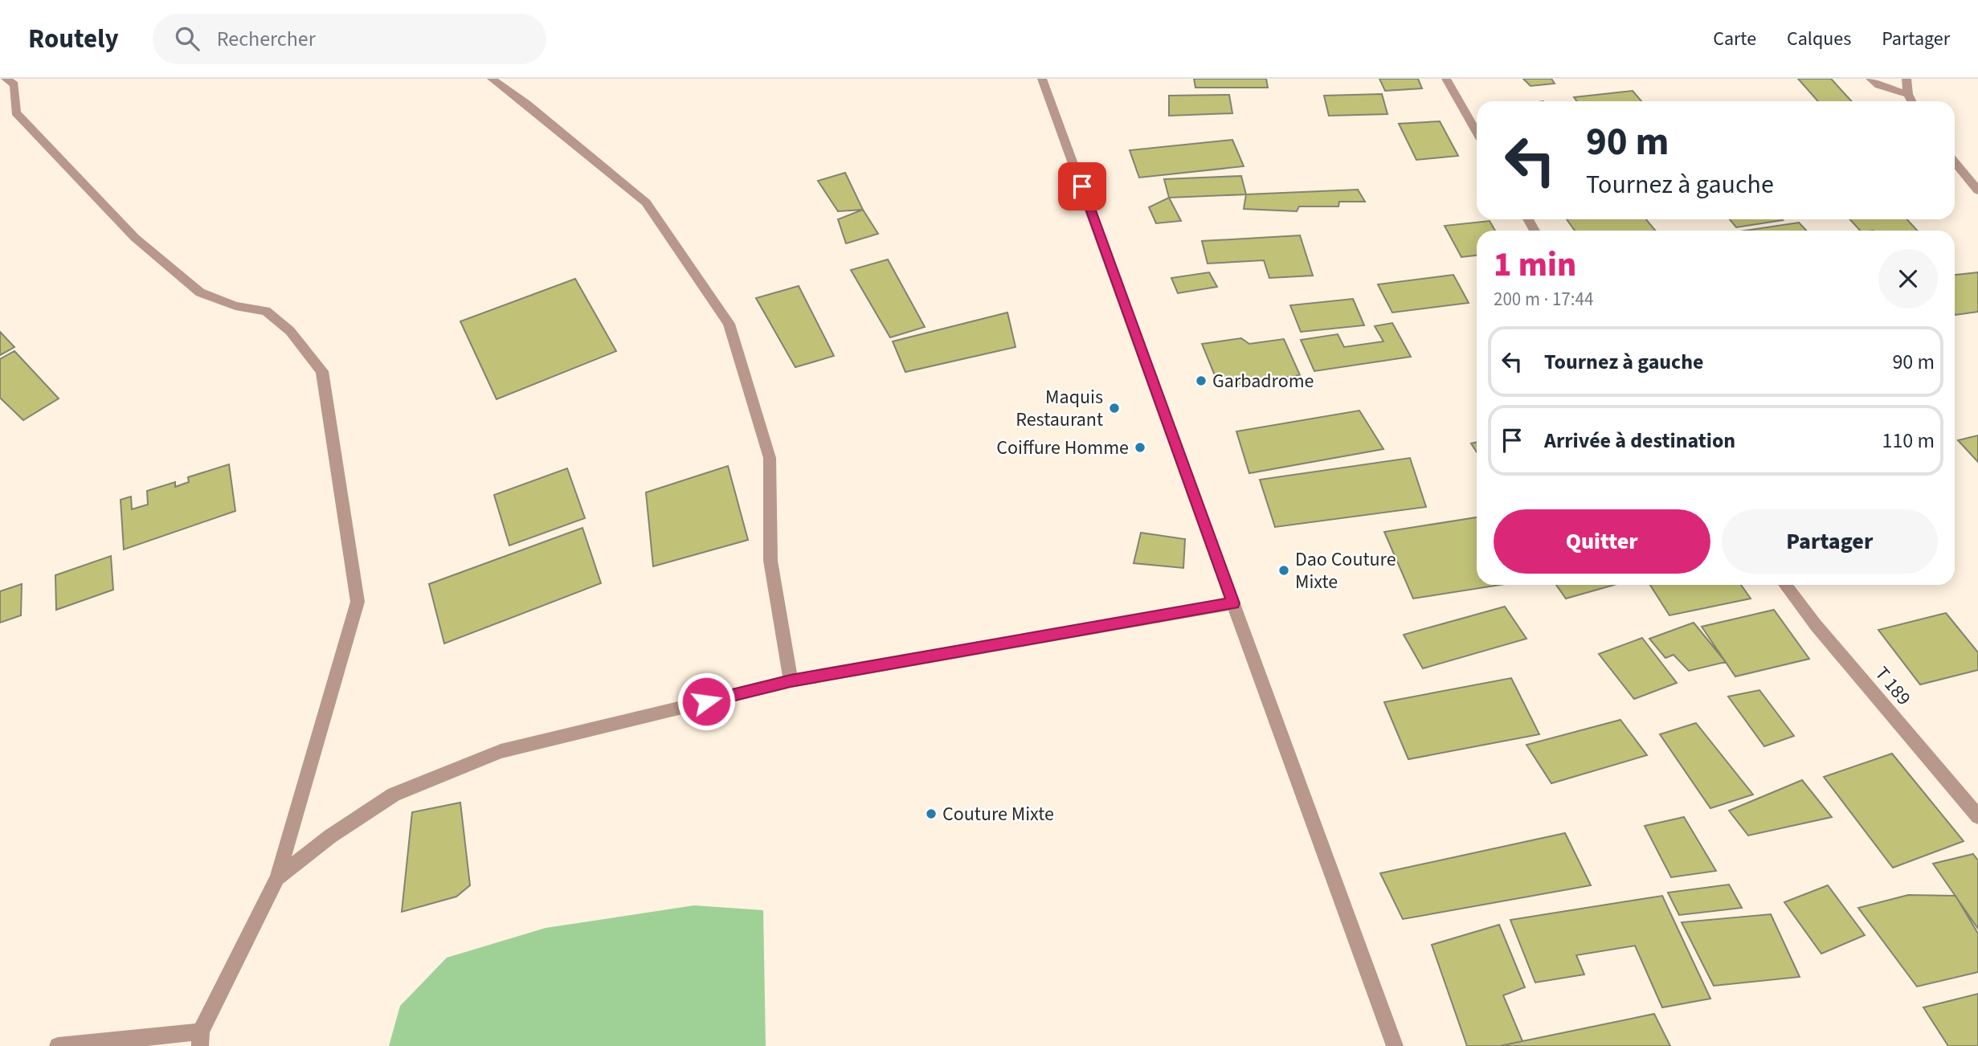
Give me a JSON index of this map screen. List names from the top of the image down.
{
  "streets": {
    "street": ["T 189"]
  },
  "places": [
    "Garbadrome",
    "Maquis Restaurant",
    "Coiffure Homme",
    "Dao Couture Mixte",
    "Couture Mixte"
  ],
  "page": {
    "header": "Routely",
    "search": "Rechercher",
    "nav": ["Carte", "Calques", "Partager"],
    "turn": ["90 m", "Tournez à gauche"],
    "heading": ["1 min", "200 m · 17:44"],
    "list": [
      {
        "name": "Tournez à gauche",
        "value": "90 m"
      },
      {
        "name": "Arrivée à destination",
        "value": "110 m"
      }
    ],
    "buttons": ["Quitter", "Partager"]
  }
}
